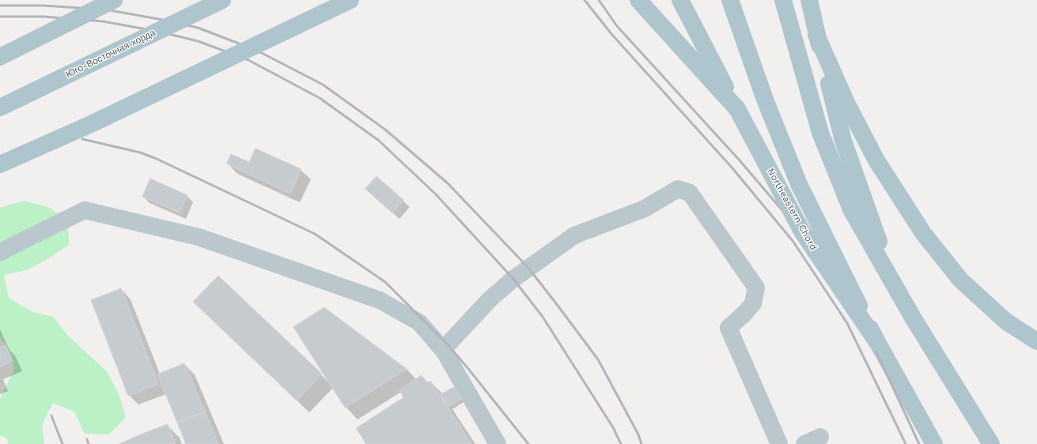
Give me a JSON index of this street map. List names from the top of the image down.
{
  "streets": {
    "main road": ["Юго-Восточная хорда", "Northeastern Chord"]
  }
}
